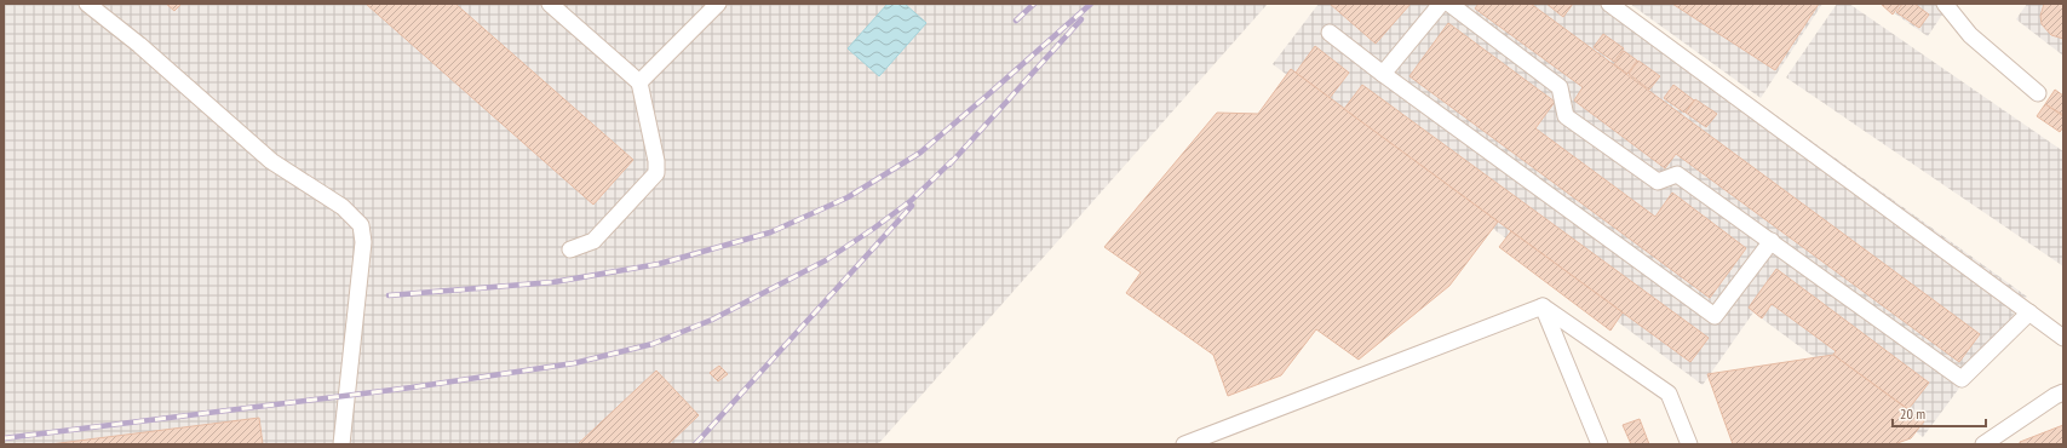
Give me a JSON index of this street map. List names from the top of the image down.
{
  "scale_bar": "20 m"
}
